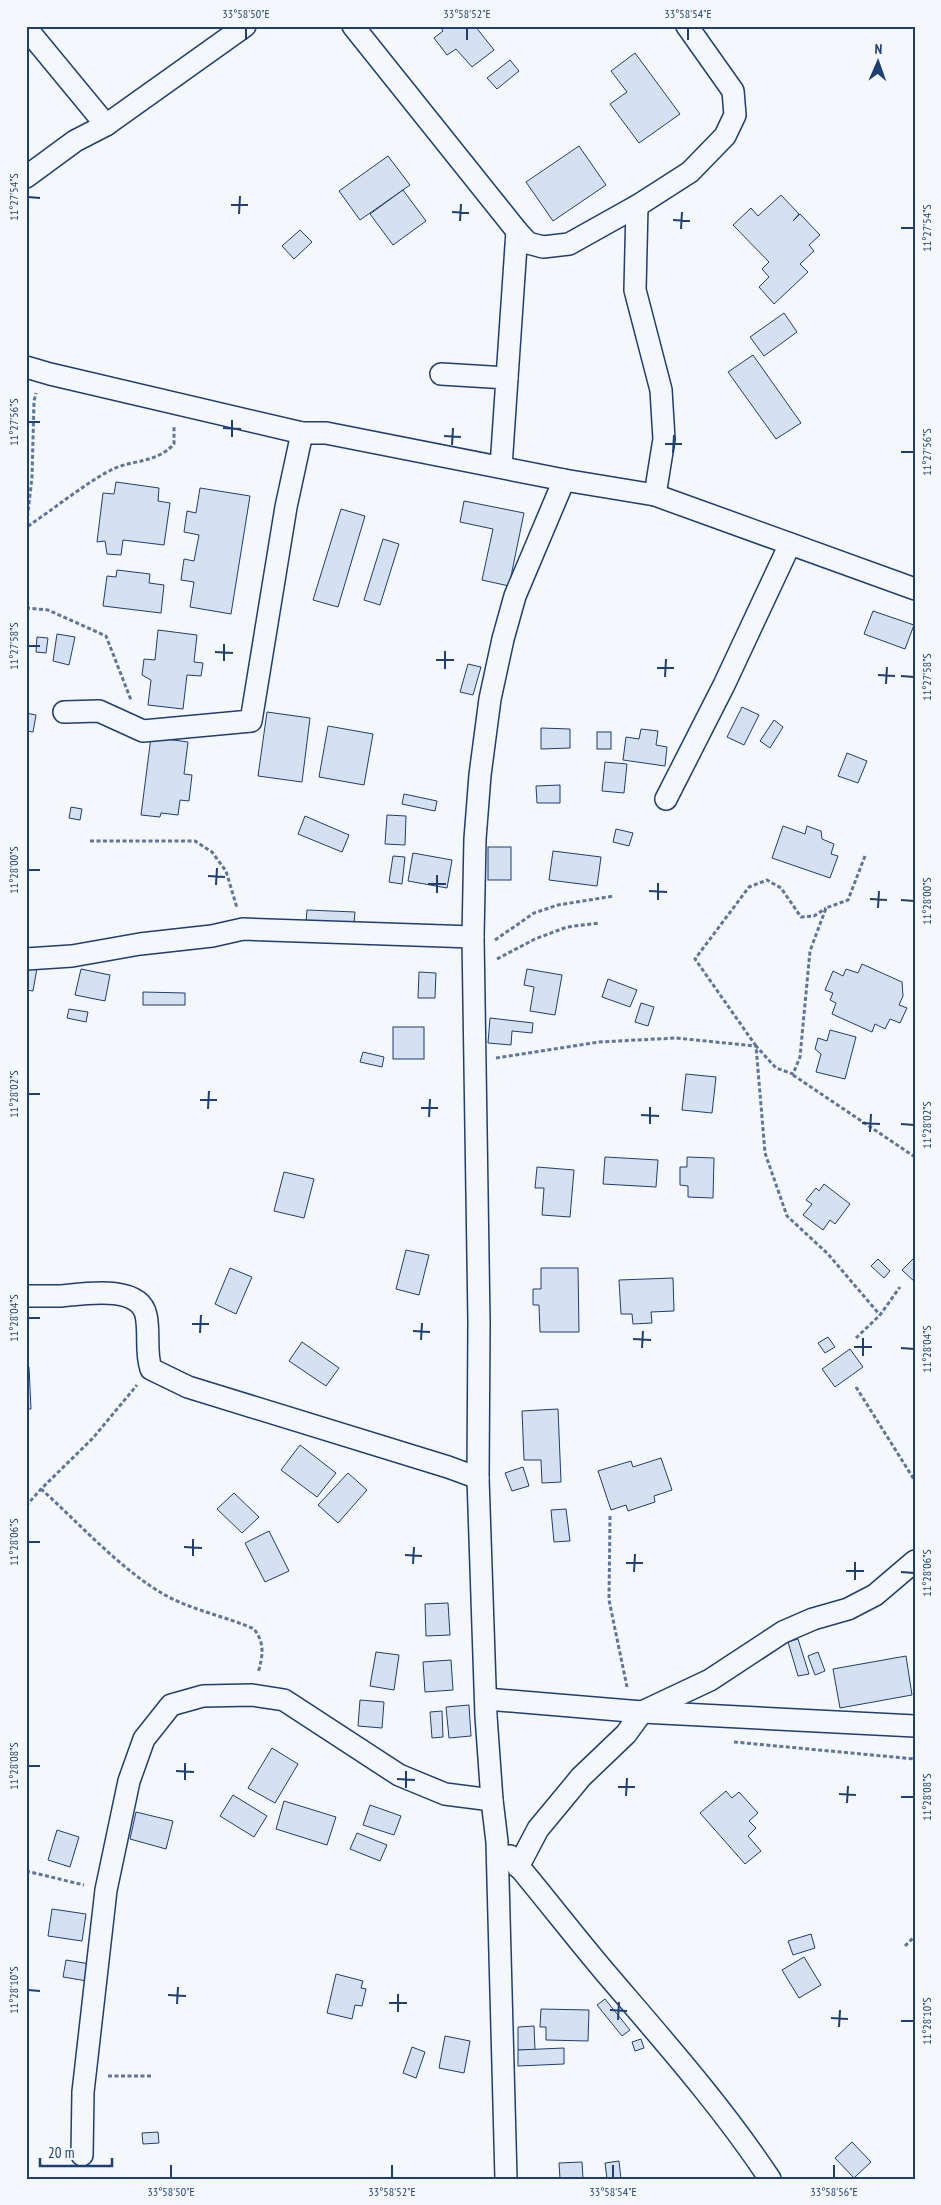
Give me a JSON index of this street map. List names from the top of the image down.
{
  "scale_bar": "20 m",
  "north": "top",
  "coordinates": [
    "33°58'50\"E",
    "33°58'52\"E",
    "33°58'54\"E",
    "11°27'54\"S",
    "11°27'56\"S",
    "11°27'58\"S",
    "11°28'00\"S",
    "11°28'02\"S",
    "11°28'04\"S",
    "11°28'06\"S",
    "11°28'08\"S",
    "11°28'10\"S",
    "33°58'56\"E"
  ]
}
